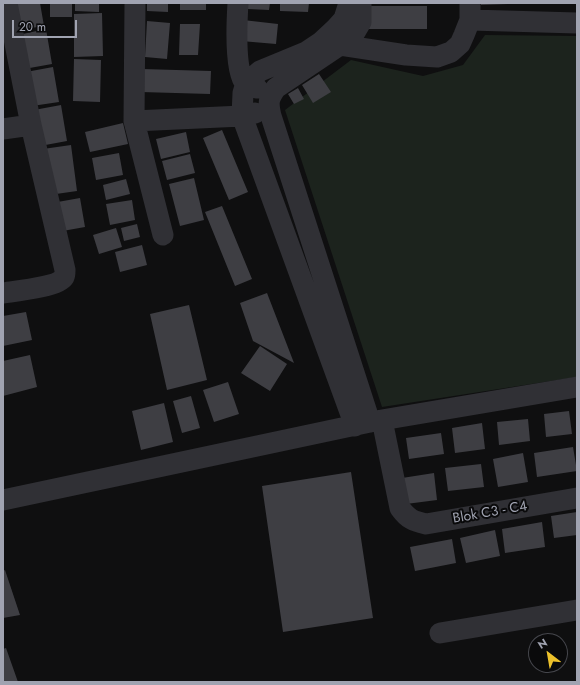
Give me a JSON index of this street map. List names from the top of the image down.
{
  "streets": {
    "street": ["Blok C3 - C4"]
  },
  "scale_bar": "20 m",
  "north": "top left"
}
